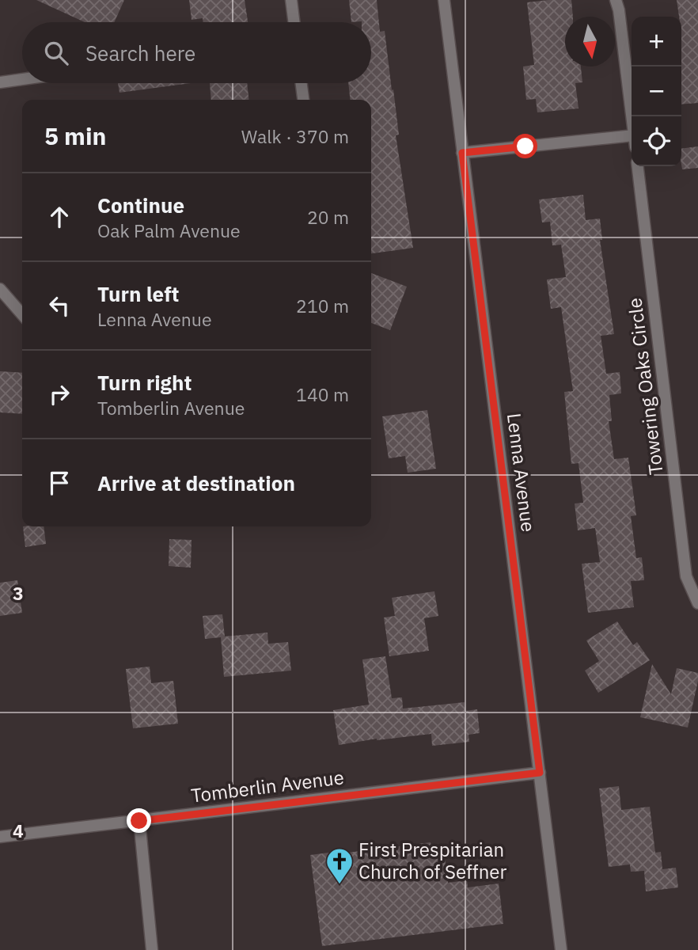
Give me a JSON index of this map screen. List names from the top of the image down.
{
  "streets": {
    "street": ["Towering Oaks Circle", "Lenna Avenue", "Tomberlin Avenue"]
  },
  "crossings": [
    ["Lenna Avenue", "Tomberlin Avenue"]
  ],
  "places": {
    "church": ["First Prespitarian Church of Seffner"]
  },
  "north": "bottom",
  "page": {
    "map_buttons": ["+", "−"],
    "search": "Search here",
    "heading": ["5 min", "Walk · 370 m"],
    "list": [
      ["Continue", "Oak Palm Avenue", "20 m"],
      ["Turn left", "Lenna Avenue", "210 m"],
      ["Turn right", "Tomberlin Avenue", "140 m"],
      "Arrive at destination"
    ]
  },
  "grid": {
    "rows": ["3", "4"]
  }
}
